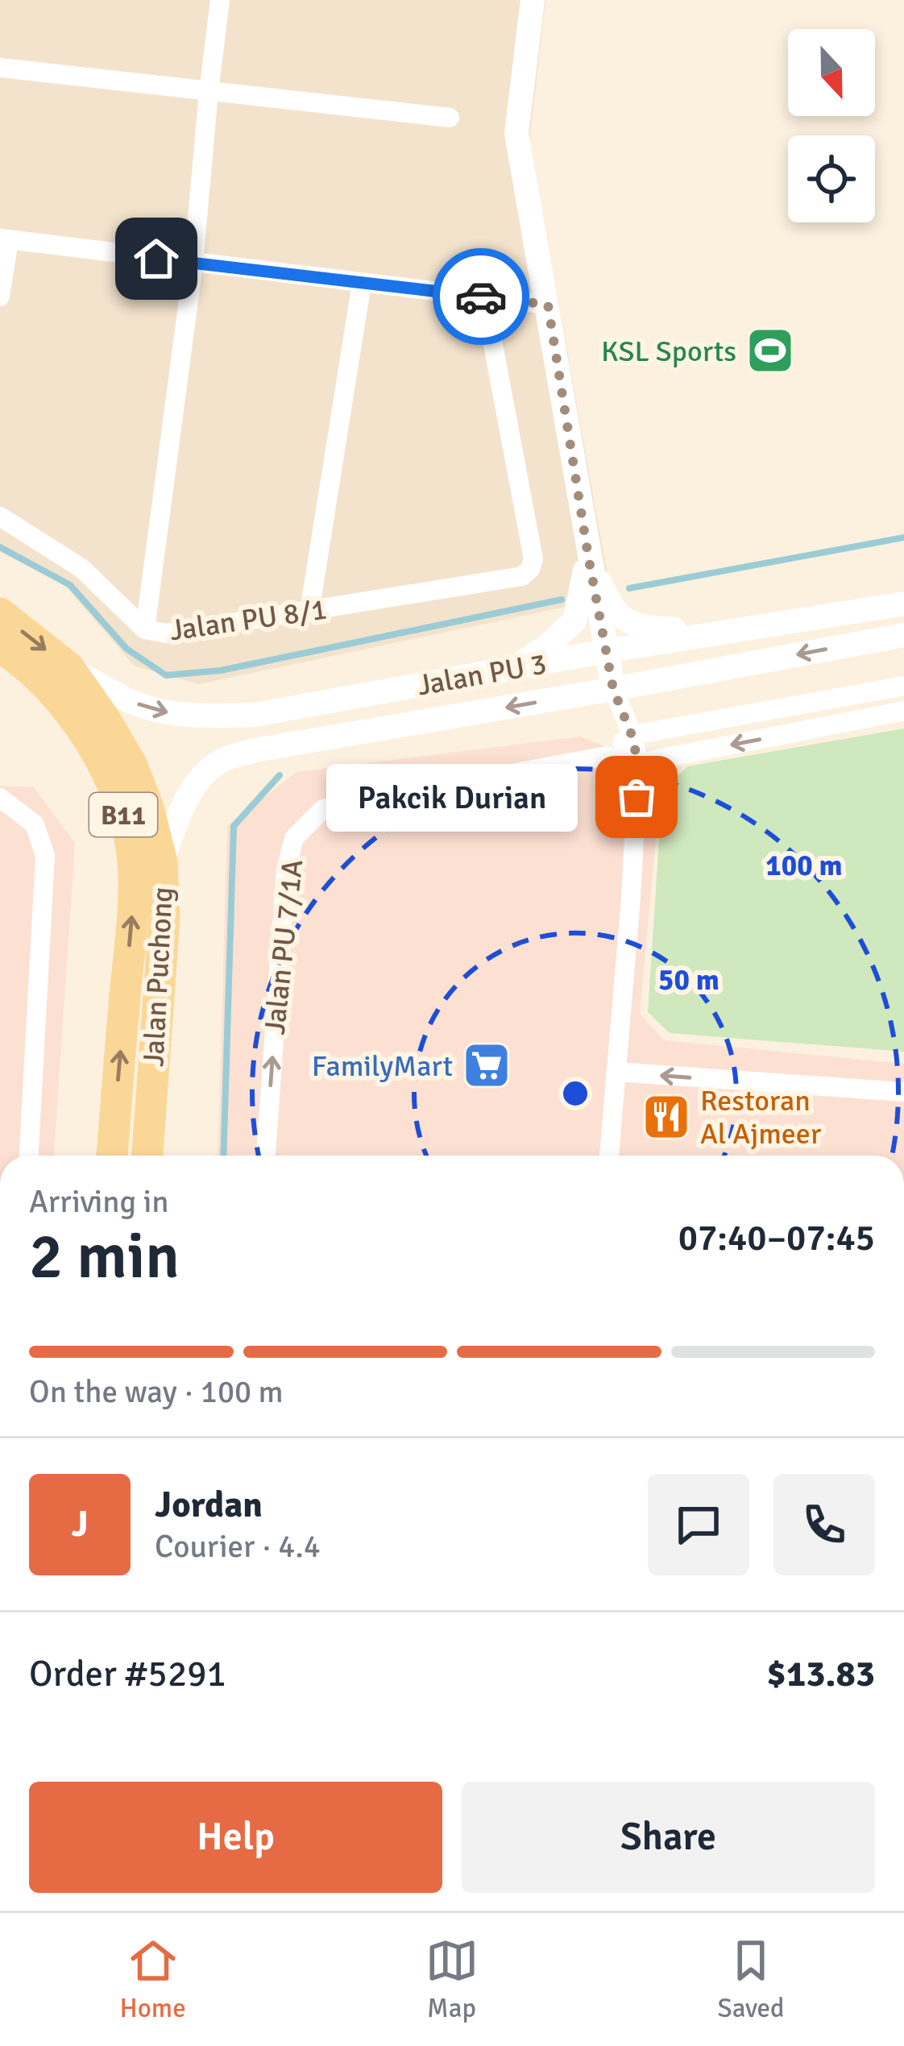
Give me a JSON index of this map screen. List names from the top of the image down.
{
  "streets": {
    "main road": ["B11", "Jalan Puchong"],
    "street": ["Jalan PU 8/1", "Jalan PU 3", "Jalan PU 7/1A"]
  },
  "crossings": [
    ["Jalan PU 3", "Jalan Puchong"]
  ],
  "places": {
    "sports": ["KSL Sports"],
    "other": ["Pakcik Durian"],
    "supermarket": ["FamilyMart"],
    "restaurant": ["Restoran Al Ajmeer"]
  },
  "north": "bottom",
  "page": {
    "bubble": "Pakcik Durian",
    "heading": ["2 min", "Arriving in", "07:40–07:45"],
    "panel": [
      "Jordan",
      "Courier · 4.4",
      "Order #5291",
      "$13.83"
    ],
    "bar": "On the way · 100 m",
    "round": "J",
    "buttons": ["Help", "Share"],
    "tabs": ["Home", "Map", "Saved"]
  },
  "rings": ["100 m", "50 m"]
}
